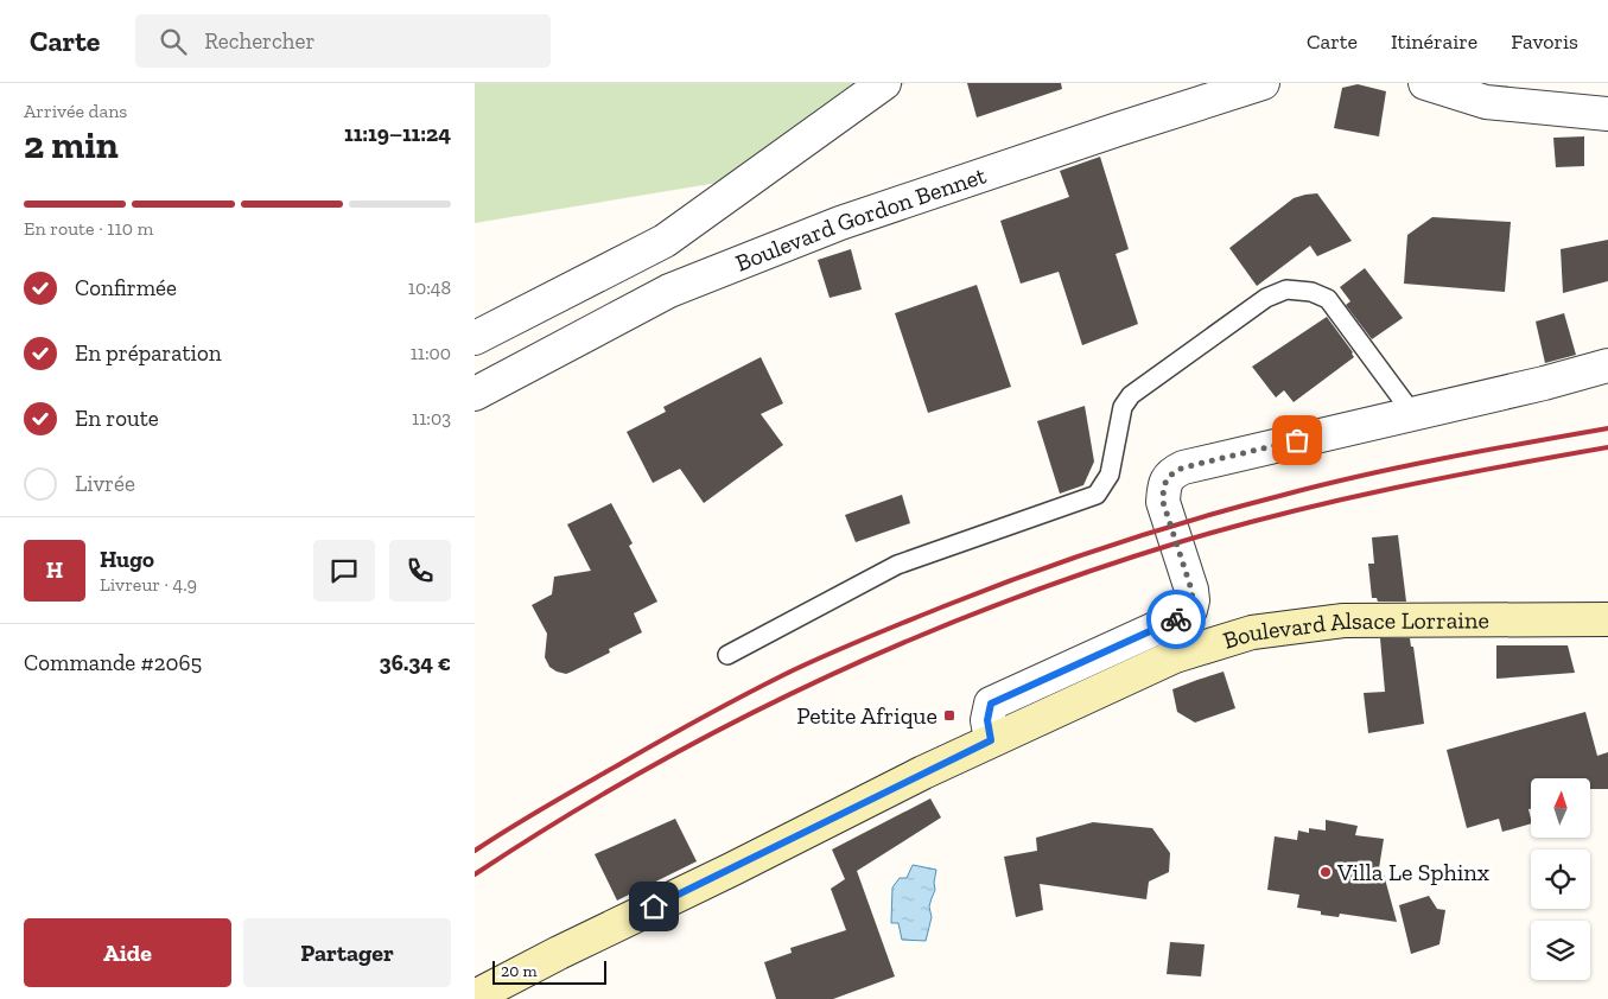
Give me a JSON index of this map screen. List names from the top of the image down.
{
  "streets": {
    "main road": ["Boulevard Alsace Lorraine"],
    "street": ["Boulevard Gordon Bennet"]
  },
  "places": {
    "transit": ["Petite Afrique"],
    "other": ["Villa Le Sphinx"]
  },
  "scale_bar": "20 m",
  "north": "top",
  "page": {
    "header": "Carte",
    "search": "Rechercher",
    "nav": ["Carte", "Itinéraire", "Favoris"],
    "heading": ["2 min", "Arrivée dans", "11:19–11:24"],
    "panel": [
      "Hugo",
      "Livreur · 4.9",
      "Commande #2065",
      "36.34 €"
    ],
    "bar": "En route · 110 m",
    "list": [
      ["Confirmée", "10:48"],
      ["En préparation", "11:00"],
      ["En route", "11:03"],
      "Livrée"
    ],
    "round": "H",
    "buttons": ["Aide", "Partager"],
    "scale": "20 m"
  }
}
